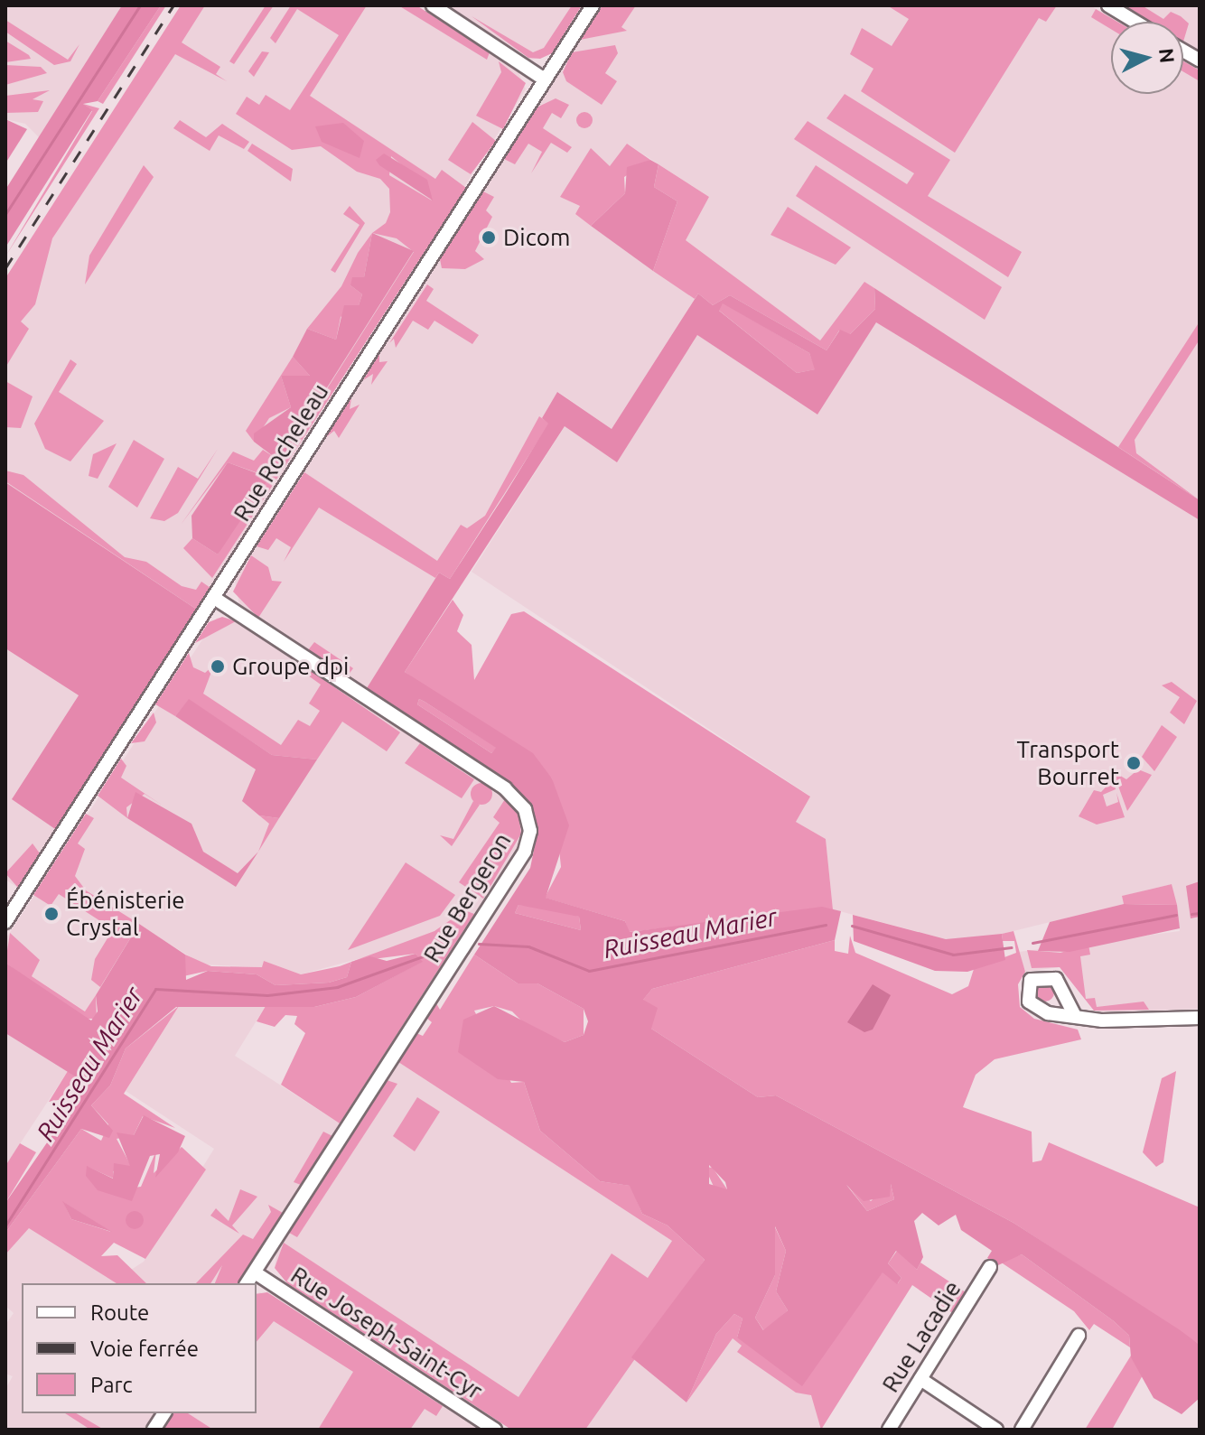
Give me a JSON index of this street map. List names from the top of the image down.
{
  "streets": {
    "street": [
      "Rue Rocheleau",
      "Rue Bergeron",
      "Rue Joseph-Saint-Cyr",
      "Rue Lacadie"
    ]
  },
  "crossings": [
    ["Rue Rocheleau", "Rue Bergeron"],
    ["Rue Bergeron", "Rue Joseph-Saint-Cyr"]
  ],
  "water": ["Ruisseau Marier"],
  "places": [
    "Dicom",
    "Groupe dpi",
    "Transport Bourret",
    "Ébénisterie Crystal"
  ],
  "legend": ["Route", "Voie ferrée", "Parc"],
  "north": "right"
}
